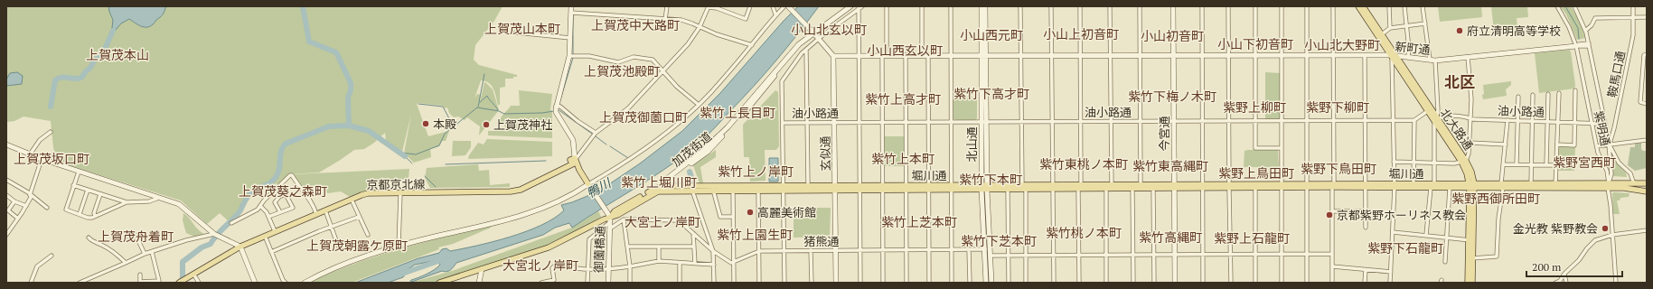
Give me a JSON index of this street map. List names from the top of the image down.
{
  "streets": {
    "main road": ["北大路通", "堀川通", "京都京北線"],
    "street": [
      "新町通",
      "鞍馬口通",
      "油小路通",
      "紫明通",
      "今宮通",
      "北山通",
      "加茂街道",
      "玄似通",
      "猪熊通",
      "御薗橋通"
    ]
  },
  "crossings": [
    ["新町通", "紫明通"],
    ["新町通", "北大路通"],
    ["新町通", "今宮通"],
    ["新町通", "北山通"],
    ["新町通", "玄似通"],
    ["鞍馬口通", "紫明通"],
    ["油小路通", "紫明通"],
    ["油小路通", "北大路通"],
    ["油小路通", "今宮通"],
    ["油小路通", "北山通"],
    ["油小路通", "玄似通"],
    ["紫明通", "堀川通"],
    ["北大路通", "堀川通"],
    ["今宮通", "堀川通"],
    ["北山通", "堀川通"],
    ["北山通", "猪熊通"],
    ["加茂街道", "堀川通"],
    ["玄似通", "堀川通"],
    ["玄似通", "猪熊通"]
  ],
  "districts": [
    "上賀茂中大路町",
    "上賀茂山本町",
    "小山北玄以町",
    "小山上初音町",
    "小山西元町",
    "小山初音町",
    "小山下初音町",
    "小山北大野町",
    "小山西玄以町",
    "上賀茂本山",
    "上賀茂池殿町",
    "北区",
    "紫竹下高才町",
    "紫竹下梅ノ木町",
    "紫竹上高才町",
    "紫野上柳町",
    "紫野下柳町",
    "紫竹上長目町",
    "上賀茂御薗口町",
    "上賀茂坂口町",
    "紫竹上本町",
    "紫野宮西町",
    "紫竹東桃ノ本町",
    "紫竹東高縄町",
    "紫野下鳥田町",
    "紫竹上ノ岸町",
    "紫野上鳥田町",
    "紫竹下本町",
    "紫竹上堀川町",
    "上賀茂葵之森町",
    "紫野西御所田町",
    "大宮上ノ岸町",
    "紫竹上芝本町",
    "紫竹桃ノ本町",
    "紫竹上園生町",
    "上賀茂舟着町",
    "紫竹高縄町",
    "紫野上石龍町",
    "紫竹下芝本町",
    "上賀茂朝露ケ原町",
    "紫野下石龍町",
    "大宮北ノ岸町"
  ],
  "water": ["鴨川"],
  "places": [
    "府立清明高等学校",
    "本殿",
    "上賀茂神社",
    "高麗美術館",
    "京都紫野ホーリネス教会",
    "金光教 紫野教会"
  ],
  "scale_bar": "200 m"
}
